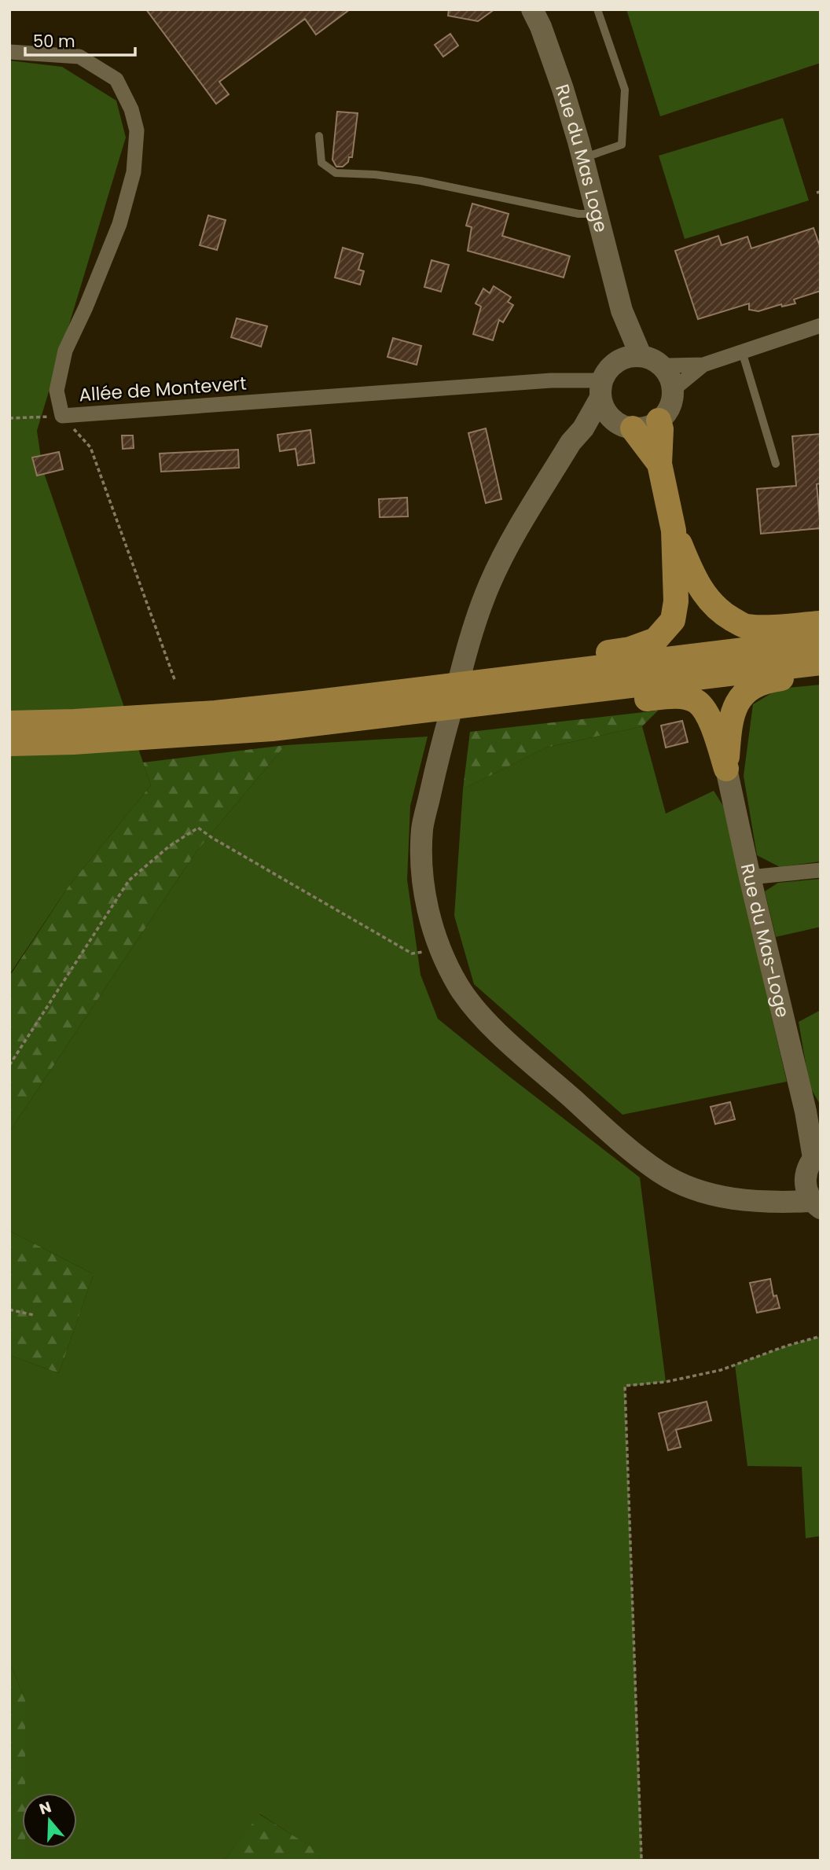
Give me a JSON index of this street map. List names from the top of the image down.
{
  "streets": {
    "main road": ["Rue du Mas Loge", "Rue du Mas-Loge"],
    "street": ["Allée de Montevert"]
  },
  "crossings": [
    ["Rue du Mas Loge", "Allée de Montevert"]
  ],
  "scale_bar": "50 m",
  "north": "top"
}
